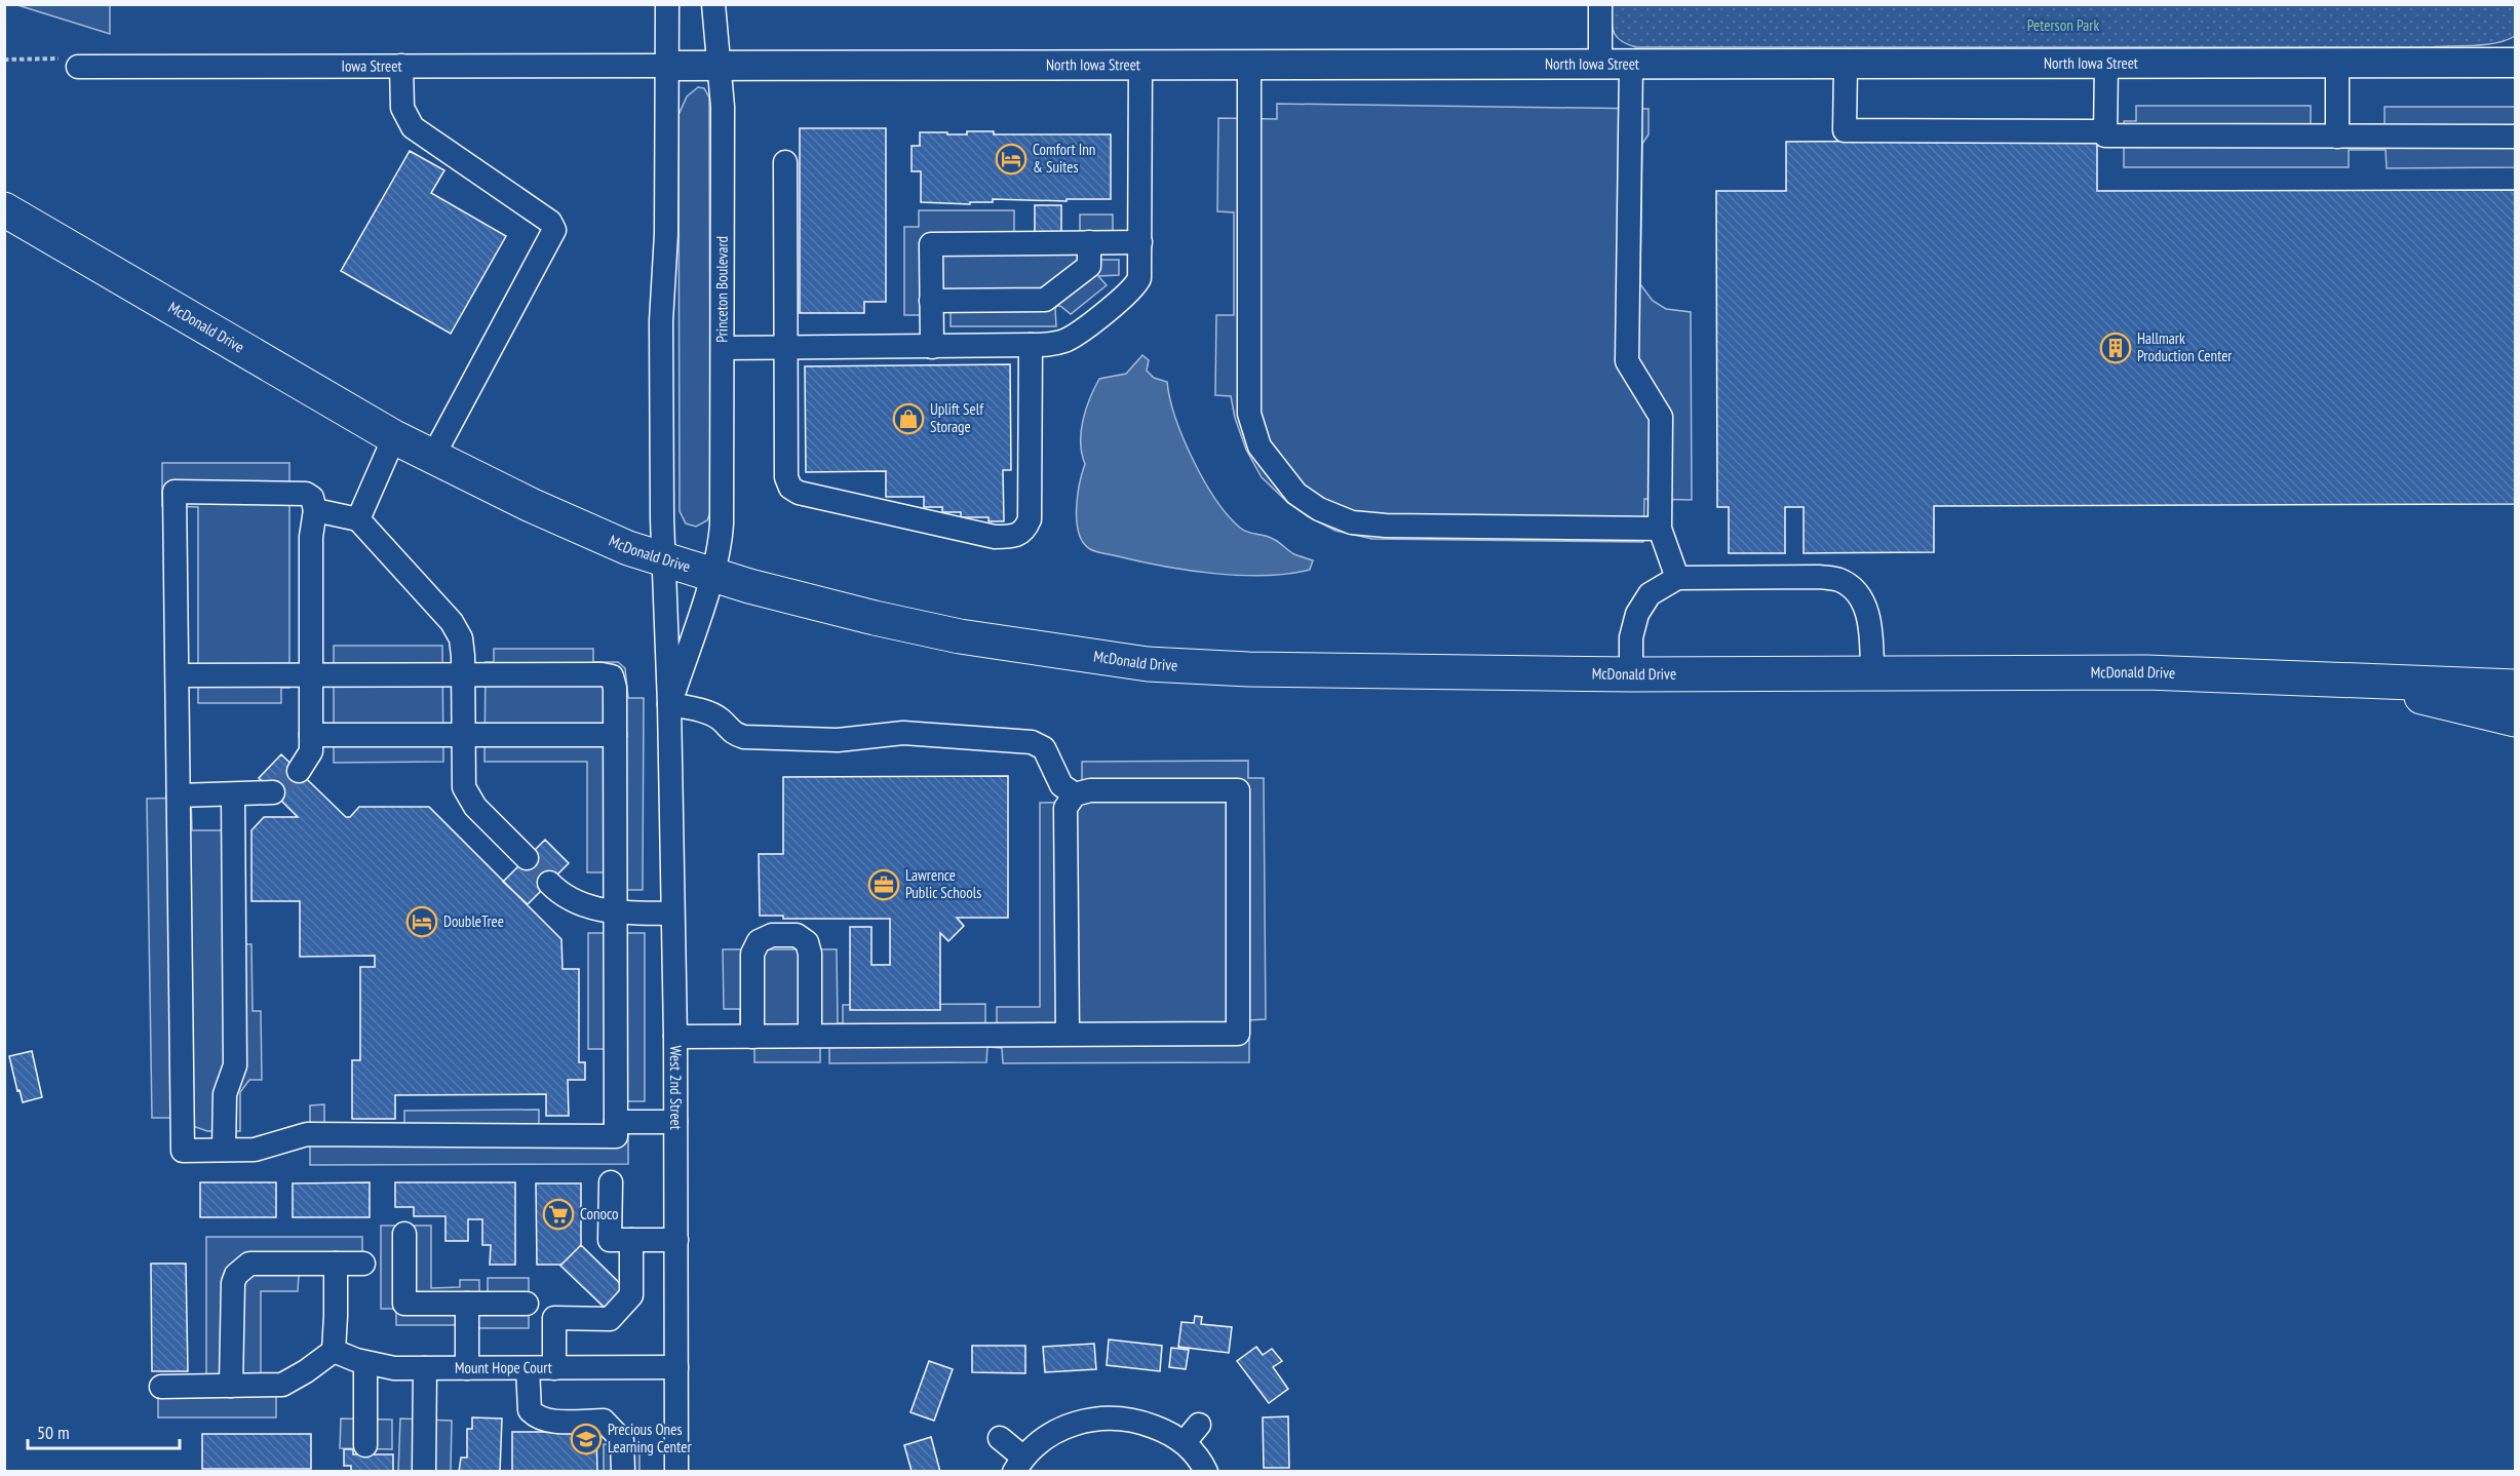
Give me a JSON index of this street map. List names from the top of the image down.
{
  "streets": {
    "highway": ["McDonald Drive"],
    "main road": ["North Iowa Street"],
    "street": [
      "Iowa Street",
      "Princeton Boulevard",
      "West 2nd Street",
      "Mount Hope Court"
    ]
  },
  "crossings": [
    ["North Iowa Street", "Iowa Street"],
    ["North Iowa Street", "Princeton Boulevard"],
    ["Princeton Boulevard", "McDonald Drive"],
    ["Princeton Boulevard", "West 2nd Street"],
    ["McDonald Drive", "West 2nd Street"],
    ["West 2nd Street", "Mount Hope Court"]
  ],
  "parks": ["Peterson Park"],
  "places": {
    "hotel": ["Comfort Inn & Suites", "DoubleTree"],
    "building": ["Hallmark Production Center"],
    "shop": ["Uplift Self Storage"],
    "office": ["Lawrence Public Schools"],
    "supermarket": ["Conoco"],
    "school or university": ["Precious Ones Learning Center"]
  },
  "scale_bar": "50 m"
}
